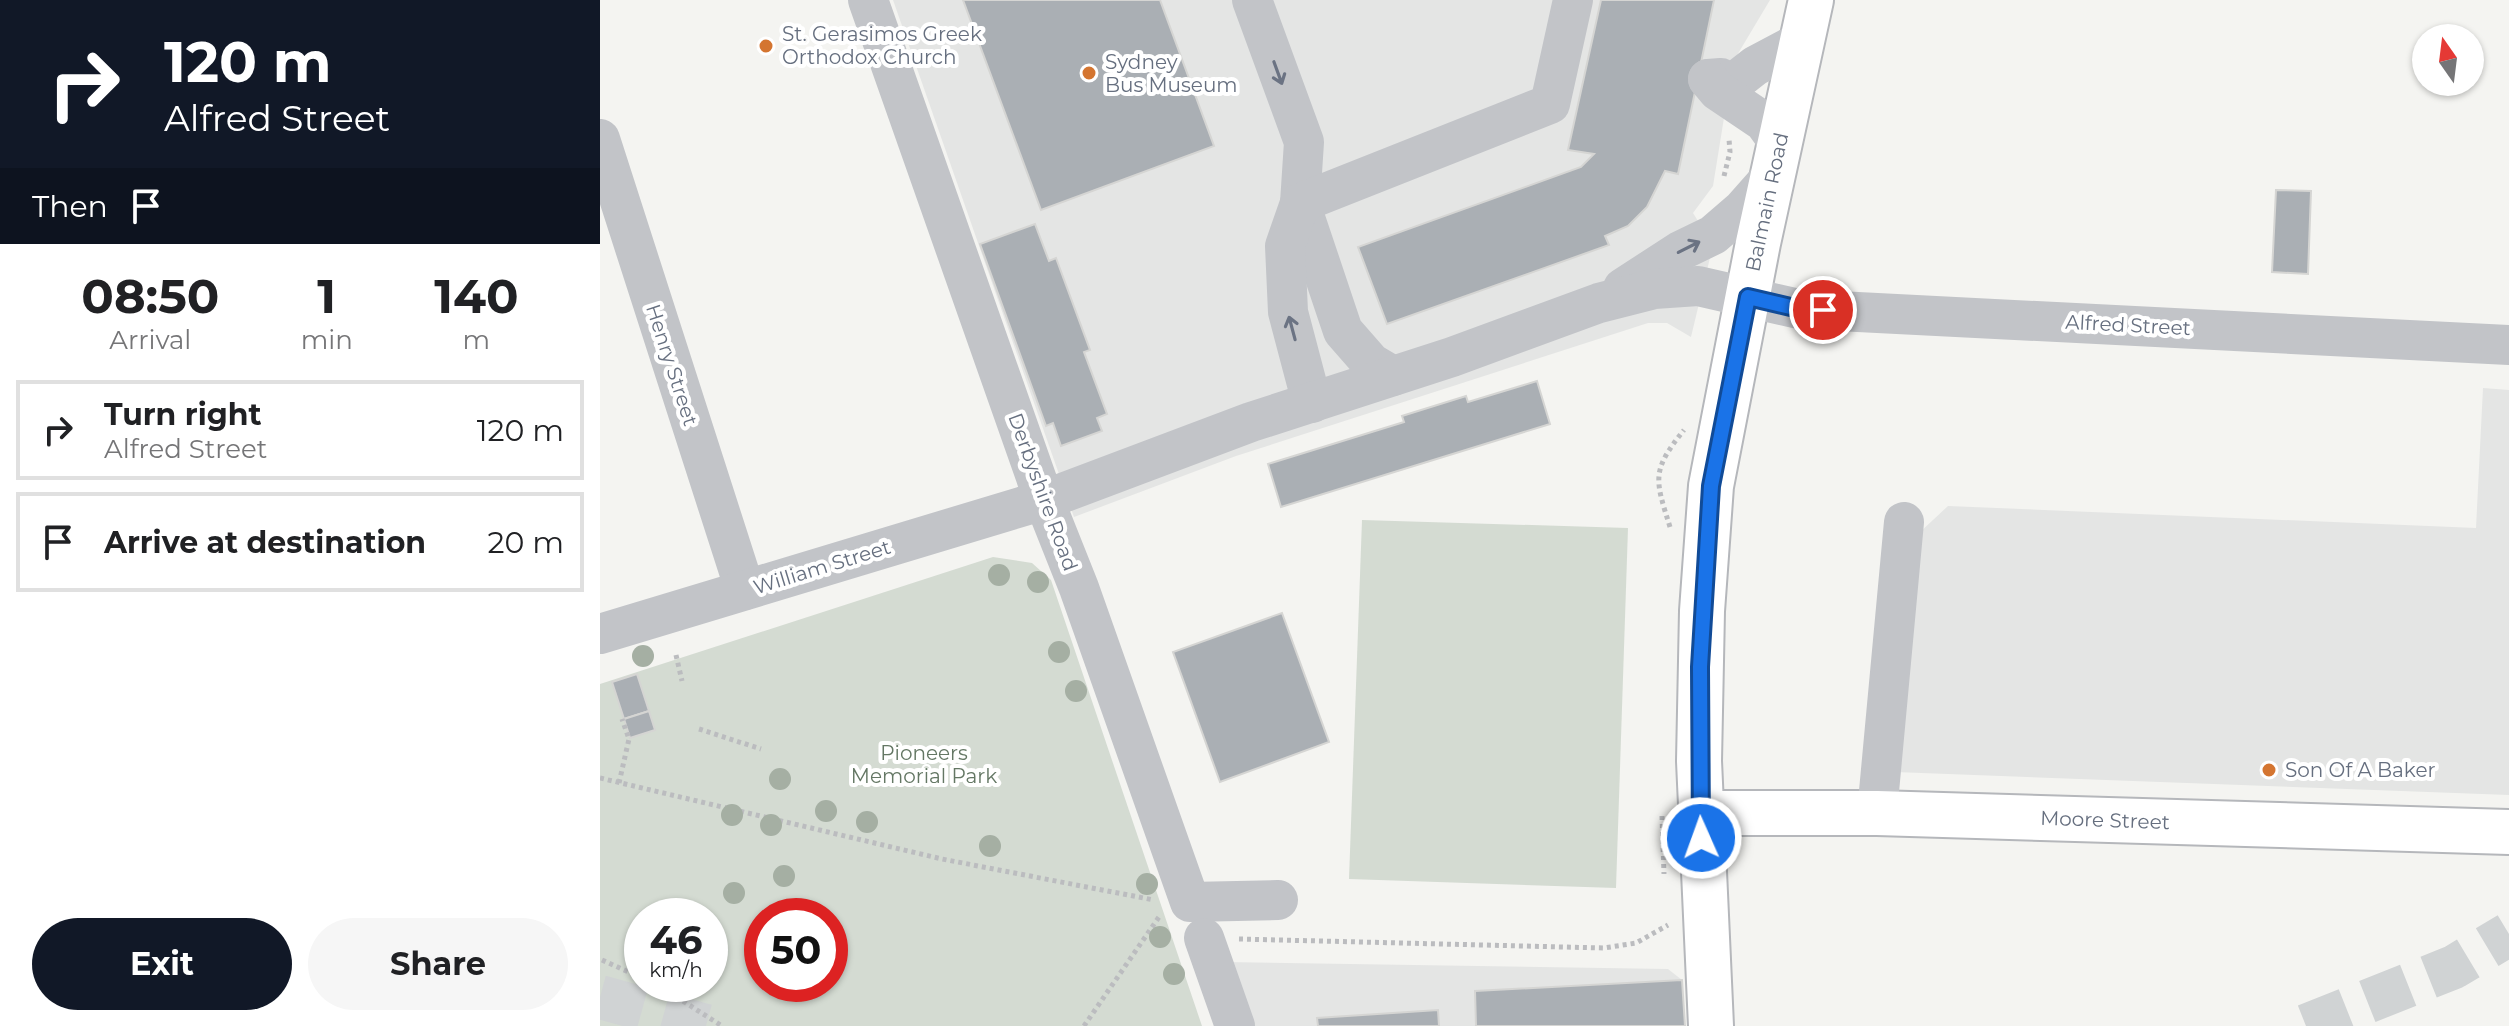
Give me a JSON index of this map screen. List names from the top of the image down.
{
  "streets": {
    "main road": ["Balmain Road", "Moore Street"],
    "street": [
      "Alfred Street",
      "Henry Street",
      "Derbyshire Road",
      "William Street"
    ]
  },
  "crossings": [
    ["Balmain Road", "Alfred Street"],
    ["Balmain Road", "Moore Street"],
    ["Alfred Street", "William Street"],
    ["Henry Street", "William Street"],
    ["Derbyshire Road", "William Street"]
  ],
  "parks": ["Pioneers Memorial Park"],
  "places": ["St. Gerasimos Greek Orthodox Church", "Sydney Bus Museum", "Son Of A Baker"],
  "north": "top",
  "page": {
    "turn": ["120 m", "Alfred Street"],
    "then": "Then",
    "eta": [
      "08:50",
      "Arrival",
      "1",
      "min",
      "140",
      "m"
    ],
    "list": [
      {
        "name": "Turn right",
        "note": "Alfred Street",
        "value": "120 m"
      },
      {
        "name": "Arrive at destination",
        "value": "20 m"
      }
    ],
    "speed": "46 km/h",
    "limit": "50",
    "buttons": ["Exit", "Share"]
  }
}
